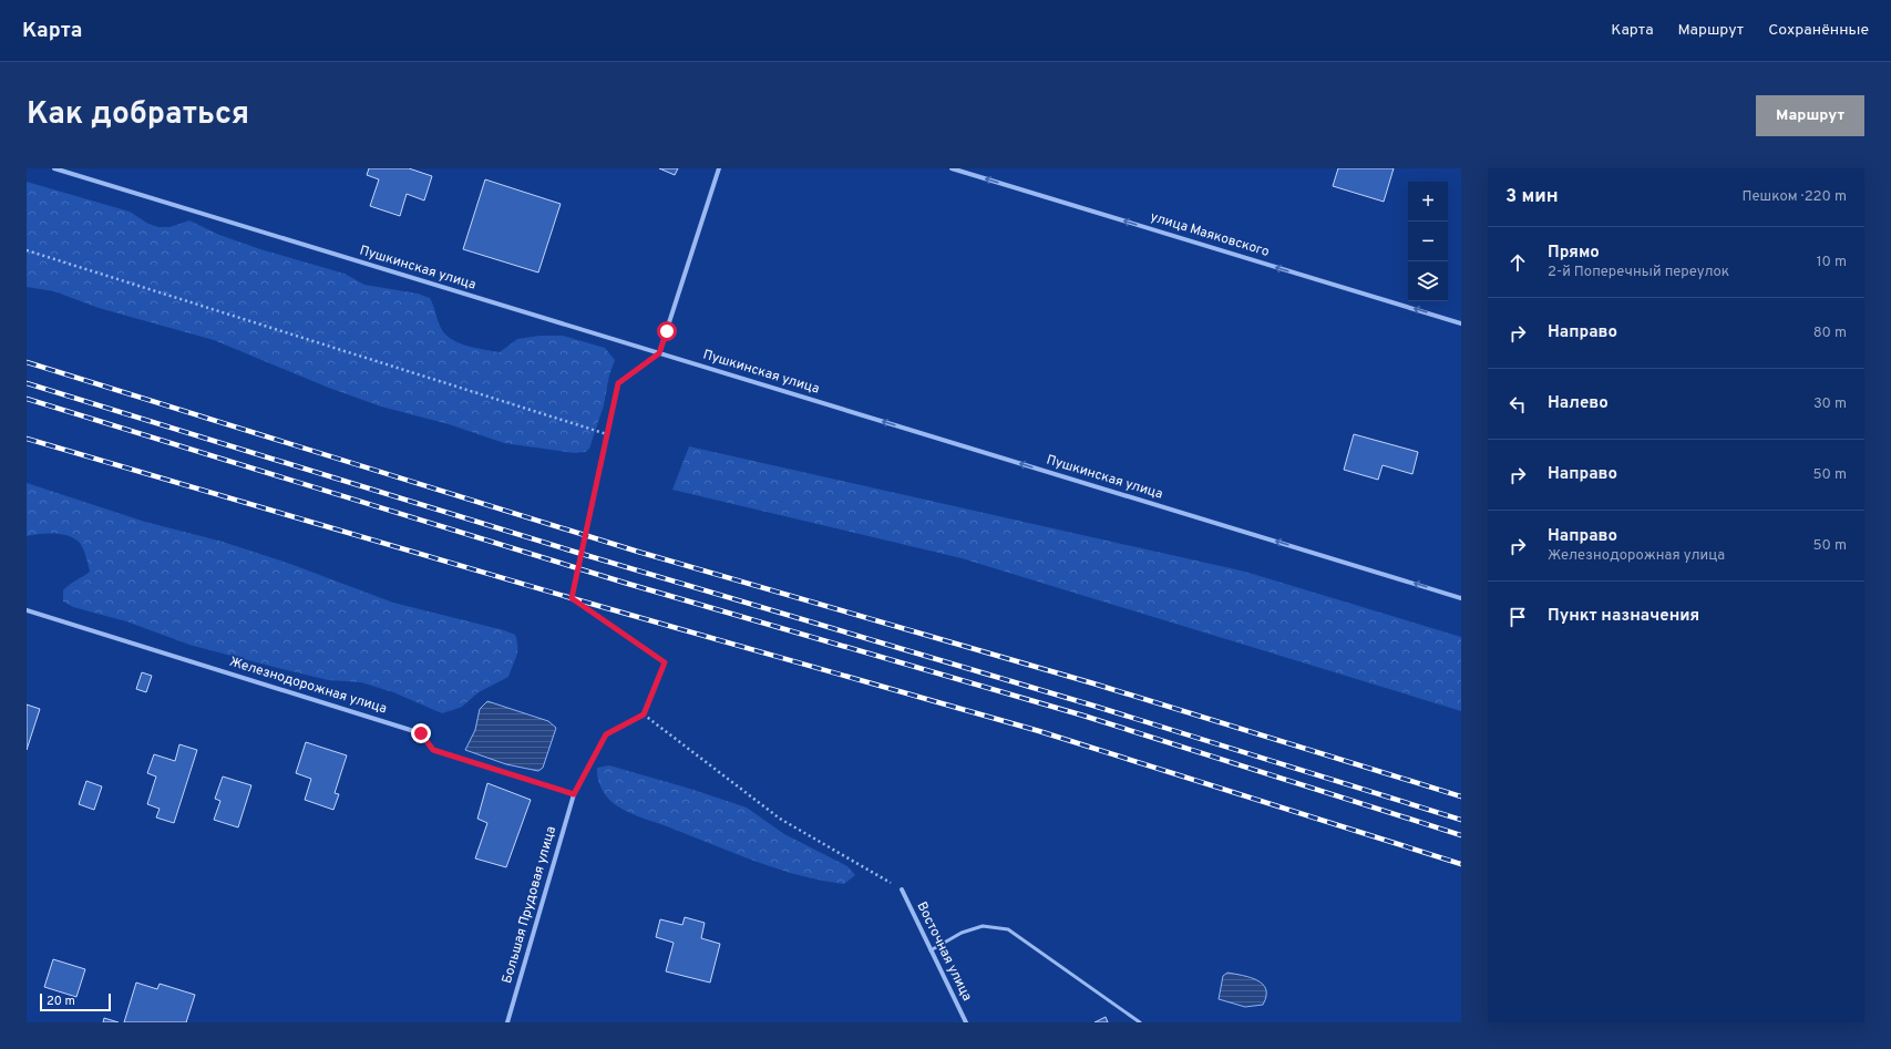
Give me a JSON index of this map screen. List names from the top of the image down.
{
  "streets": {
    "street": [
      "улица Маяковского",
      "Пушкинская улица",
      "Железнодорожная улица",
      "Большая Прудовая улица",
      "Восточная улица"
    ]
  },
  "one_way": ["улица Маяковского", "Пушкинская улица"],
  "scale_bar": "20 m",
  "page": {
    "header": "Карта",
    "nav": ["Карта", "Маршрут", "Сохранённые"],
    "title": "Как добраться",
    "buttons": "Маршрут",
    "heading": ["3 мин", "Пешком · 220 m"],
    "map_buttons": ["+", "−"],
    "list": [
      ["Прямо", "2-й Поперечный переулок", "10 m"],
      ["Направо", "80 m"],
      ["Налево", "30 m"],
      ["Направо", "50 m"],
      ["Направо", "Железнодорожная улица", "50 m"],
      "Пункт назначения"
    ],
    "scale": "20 m"
  }
}
